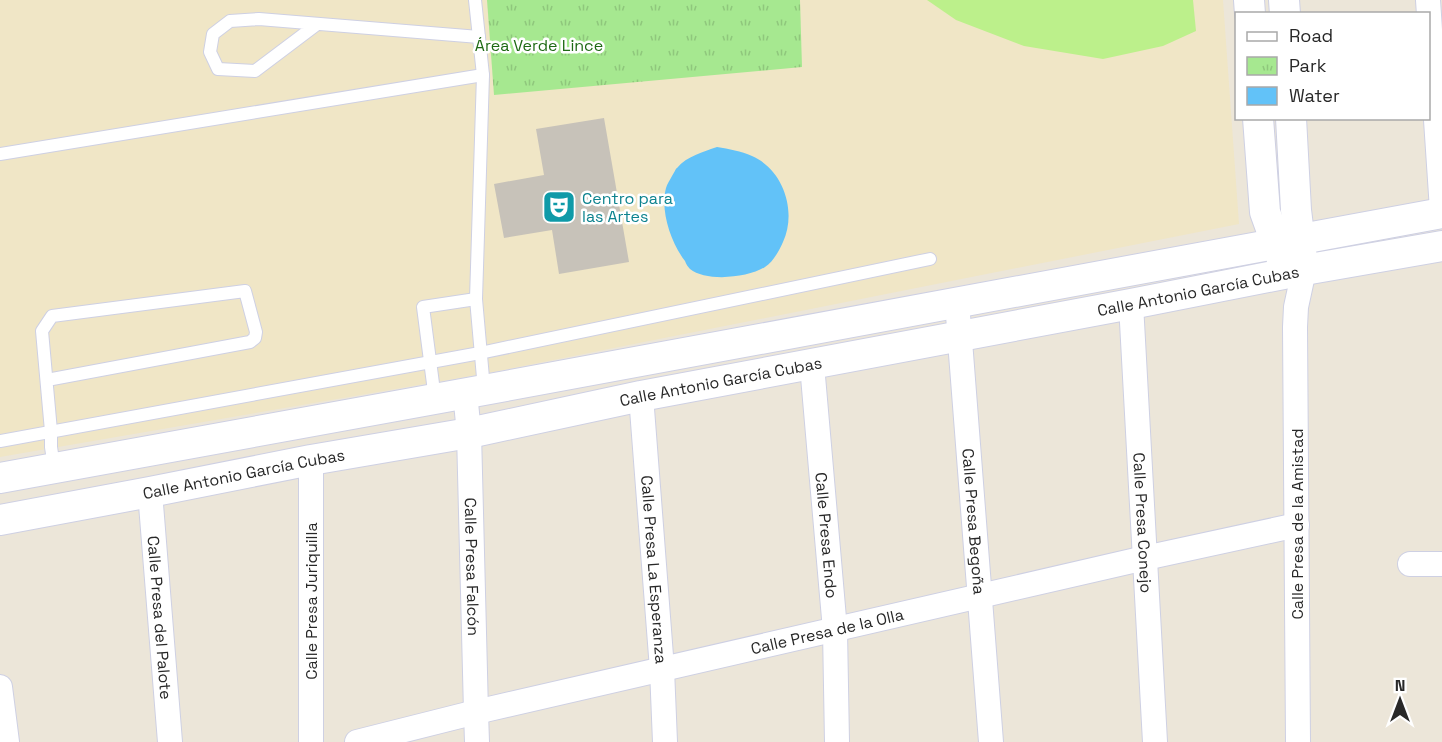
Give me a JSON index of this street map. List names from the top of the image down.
{
  "streets": {
    "street": [
      "Calle Antonio García Cubas",
      "Calle Presa Begoña",
      "Calle Presa Conejo",
      "Calle Presa de la Amistad",
      "Calle Presa Endo",
      "Calle Presa Falcón",
      "Calle Presa La Esperanza",
      "Calle Presa Juriquilla",
      "Calle Presa del Palote",
      "Calle Presa de la Olla"
    ]
  },
  "crossings": [
    ["Calle Antonio García Cubas", "Calle Presa Begoña"],
    ["Calle Antonio García Cubas", "Calle Presa Conejo"],
    ["Calle Antonio García Cubas", "Calle Presa de la Amistad"],
    ["Calle Antonio García Cubas", "Calle Presa Endo"],
    ["Calle Antonio García Cubas", "Calle Presa Falcón"],
    ["Calle Antonio García Cubas", "Calle Presa La Esperanza"],
    ["Calle Antonio García Cubas", "Calle Presa Juriquilla"],
    ["Calle Antonio García Cubas", "Calle Presa del Palote"],
    ["Calle Presa Begoña", "Calle Presa de la Olla"],
    ["Calle Presa Conejo", "Calle Presa de la Olla"],
    ["Calle Presa de la Amistad", "Calle Presa de la Olla"],
    ["Calle Presa Endo", "Calle Presa de la Olla"],
    ["Calle Presa Falcón", "Calle Presa de la Olla"],
    ["Calle Presa La Esperanza", "Calle Presa de la Olla"]
  ],
  "parks": ["Área Verde Lince"],
  "places": {
    "theatre": ["Centro para las Artes"]
  },
  "legend": ["Road", "Park", "Water"],
  "north": "top"
}
